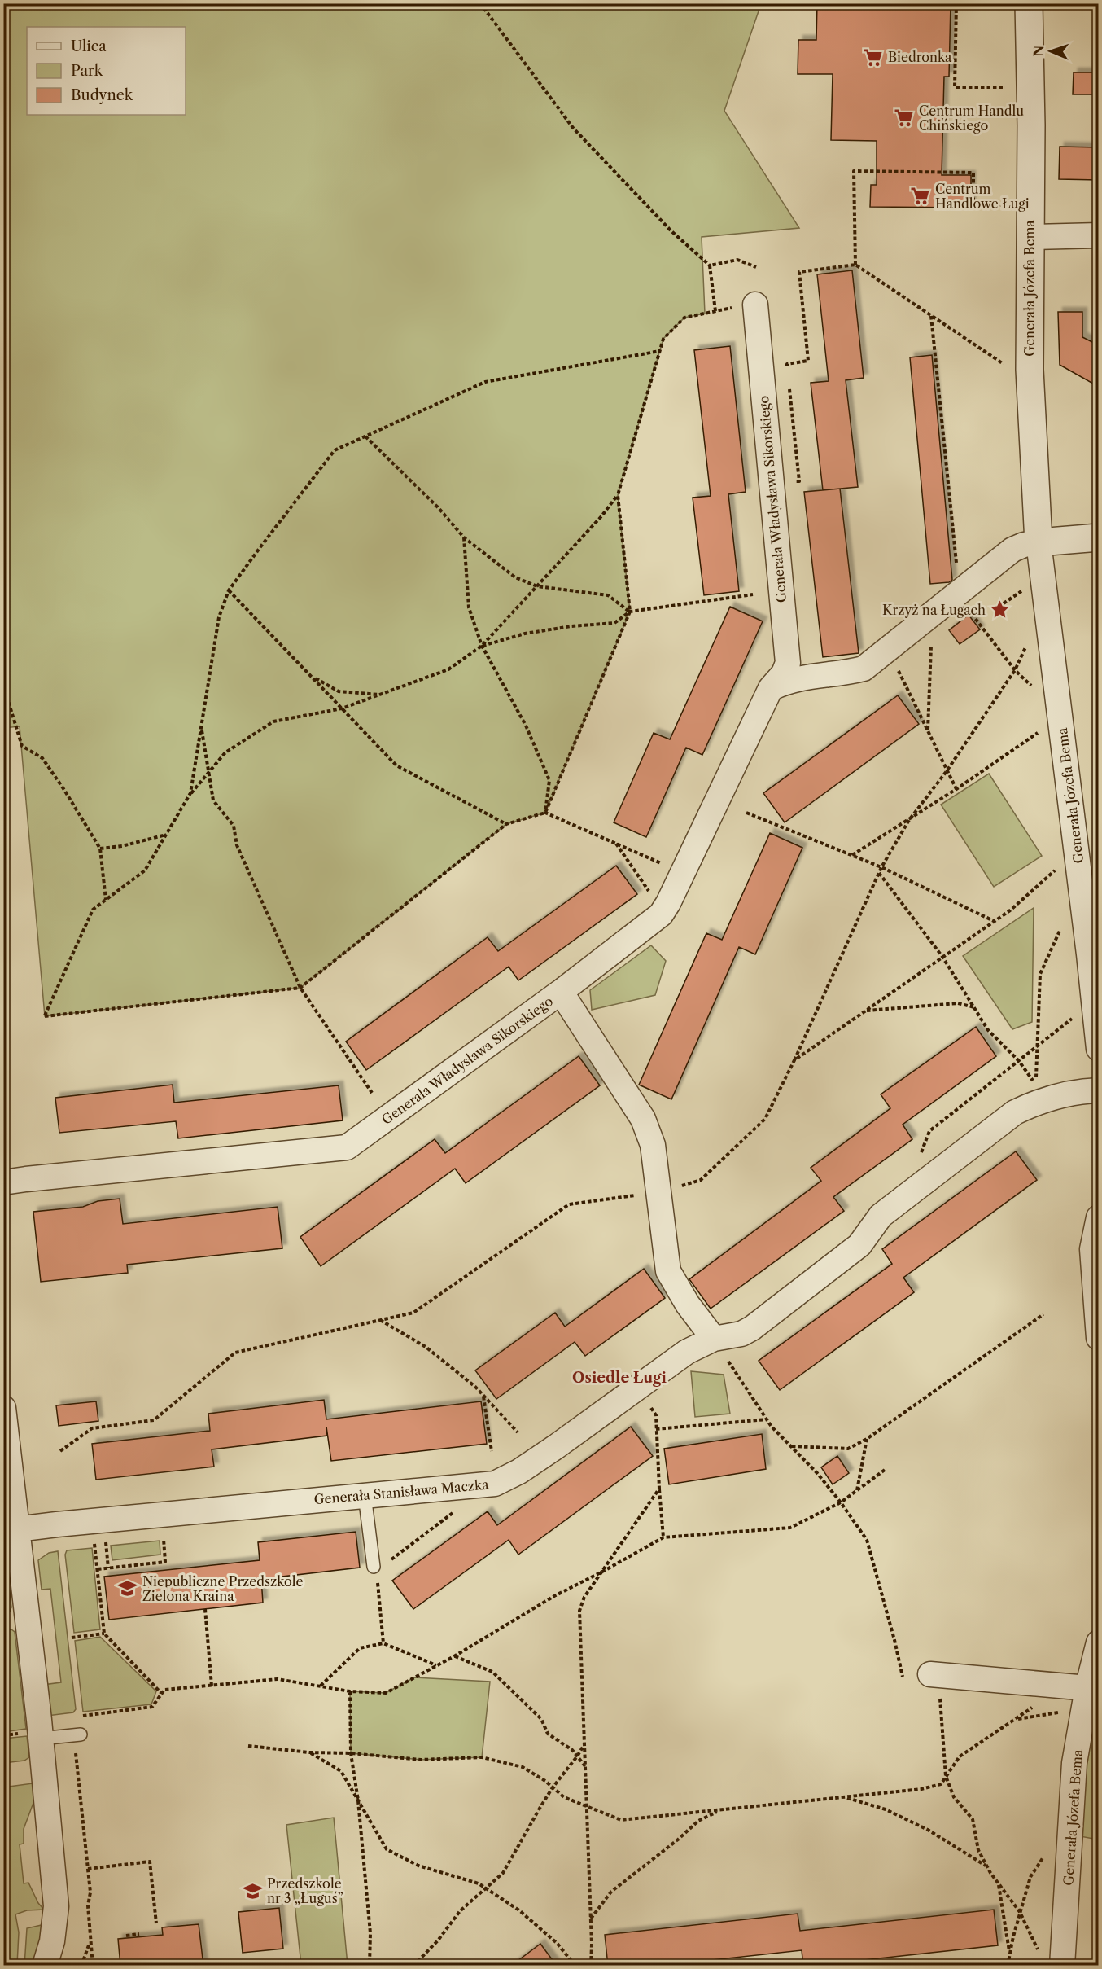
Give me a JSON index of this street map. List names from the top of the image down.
{
  "streets": {
    "street": ["Generała Józefa Bema", "Generała Władysława Sikorskiego", "Generała Stanisława Maczka"]
  },
  "districts": ["Osiedle Ługi"],
  "places": {
    "supermarket": ["Biedronka", "Centrum Handlu Chińskiego", "Centrum Handlowe Ługi"],
    "place": ["Krzyż na Ługach"],
    "school or university": ["Niepubliczne Przedszkole Zielona Kraina", "Przedszkole nr 3 „Ługuś”"]
  },
  "legend": ["Ulica", "Park", "Budynek"],
  "north": "left"
}
